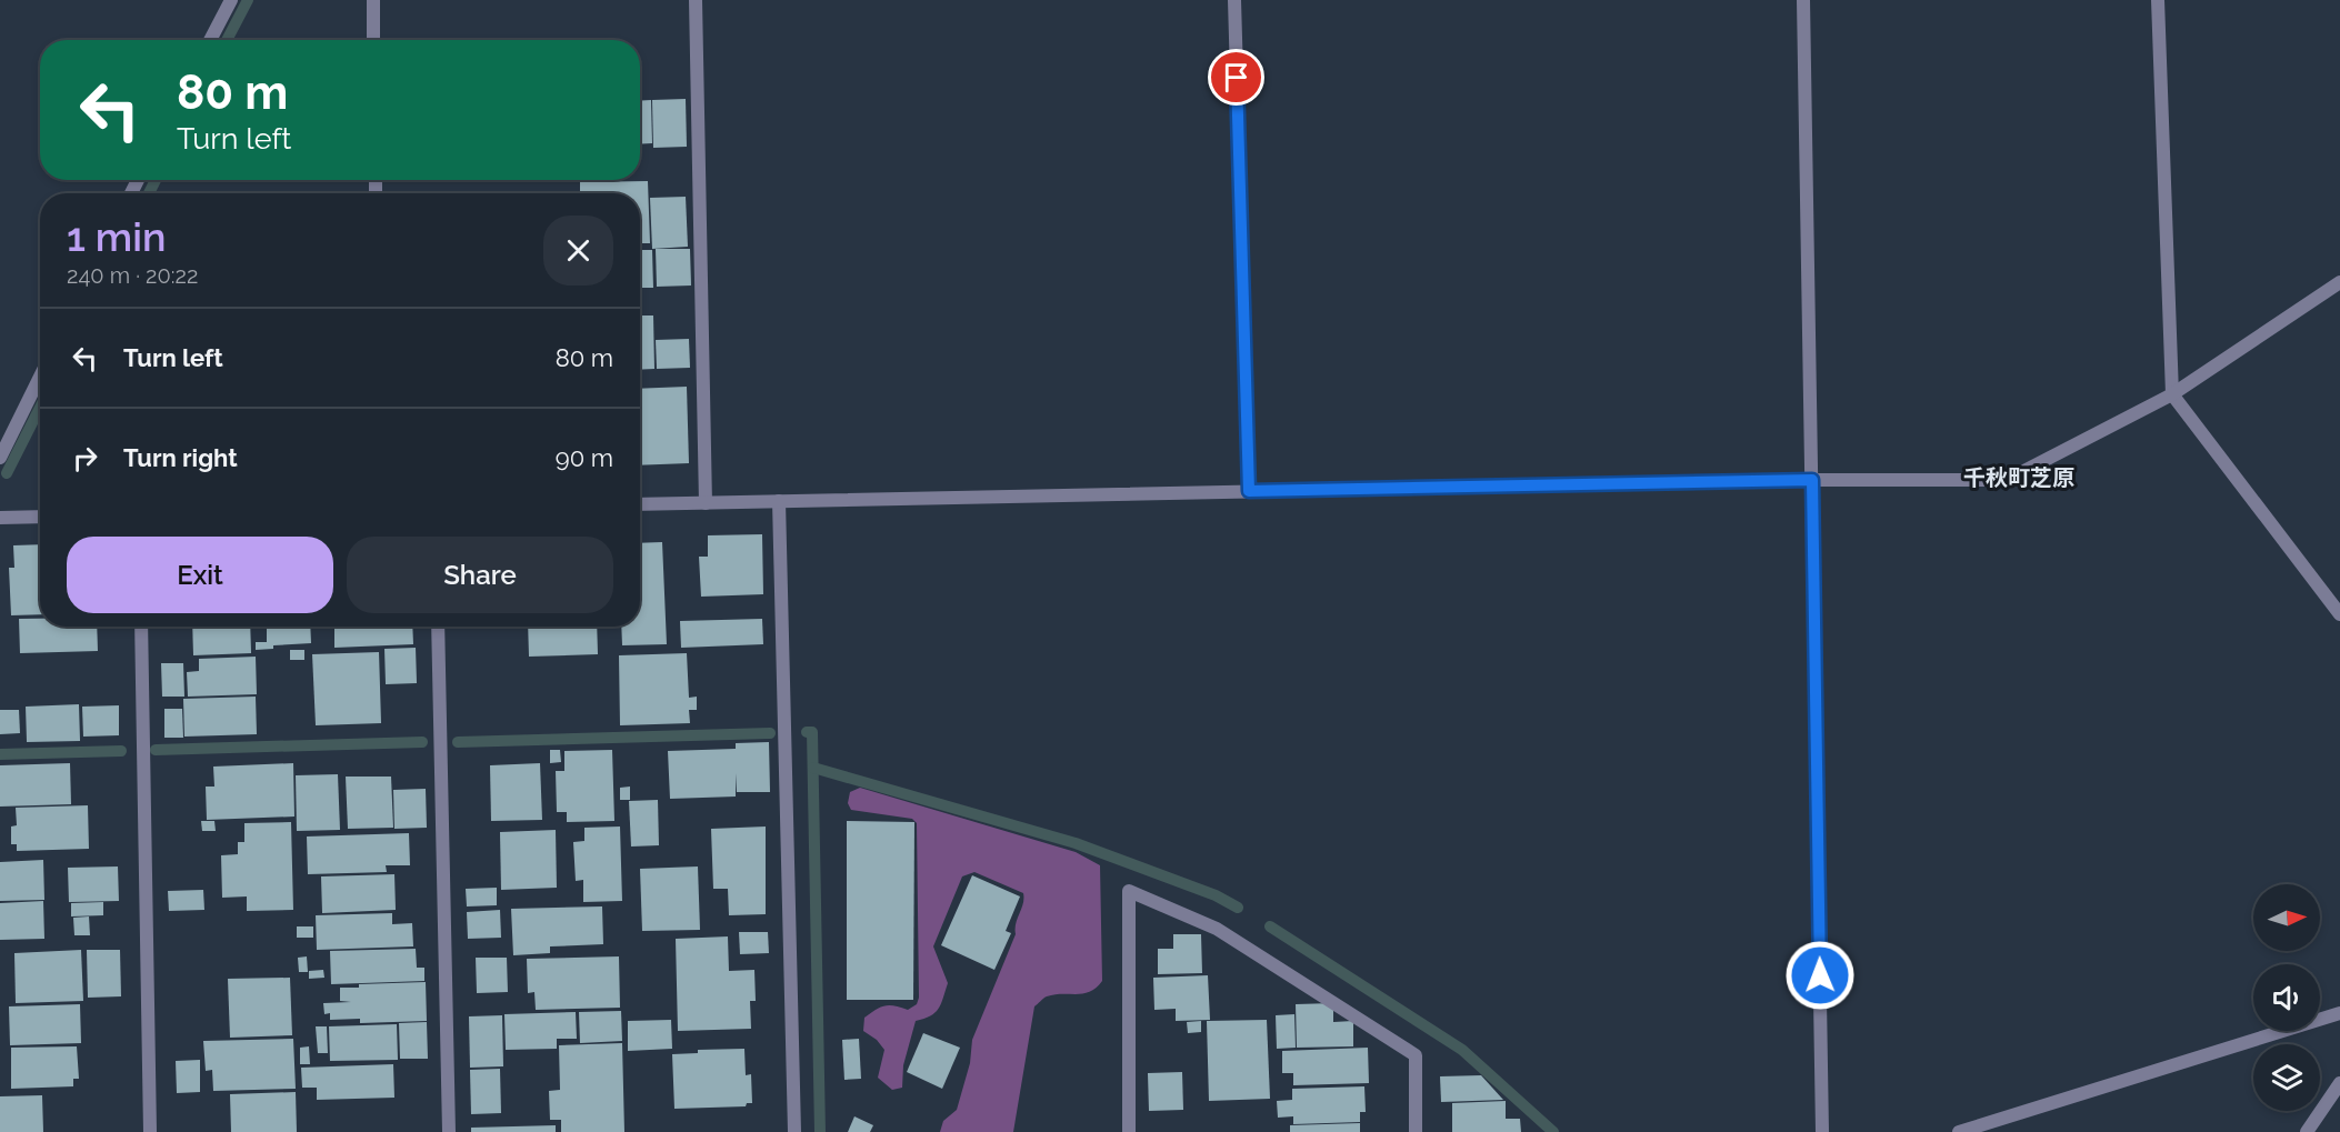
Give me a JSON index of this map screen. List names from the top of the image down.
{
  "districts": ["千秋町芝原"],
  "north": "right",
  "page": {
    "turn": ["80 m", "Turn left"],
    "heading": ["1 min", "240 m · 20:22"],
    "list": [
      {
        "name": "Turn left",
        "value": "80 m"
      },
      {
        "name": "Turn right",
        "value": "90 m"
      }
    ],
    "buttons": ["Exit", "Share"]
  }
}
